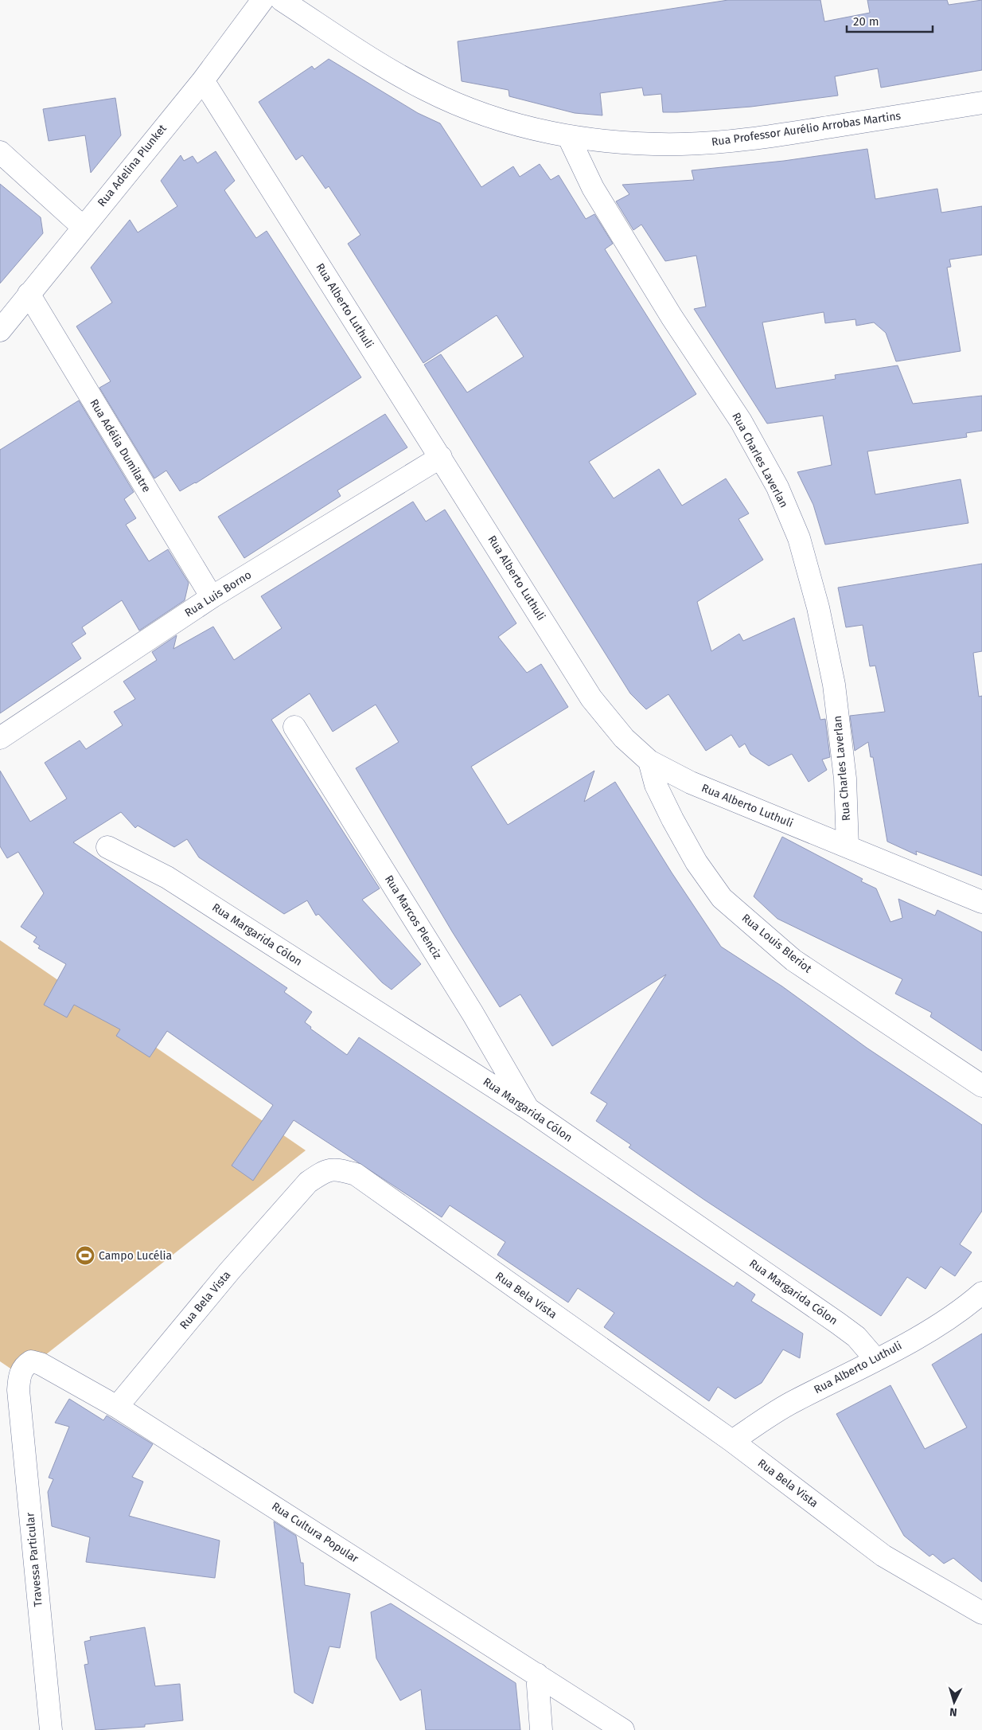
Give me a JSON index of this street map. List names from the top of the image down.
{
  "streets": {
    "street": [
      "Rua Professor Aurélio Arrobas Martins",
      "Rua Adelina Plunket",
      "Rua Alberto Luthuli",
      "Rua Adélia Dumilatre",
      "Rua Charles Laverlan",
      "Rua Luis Borno",
      "Rua Marcos Plenciz",
      "Rua Margarida Cólon",
      "Rua Louis Bleriot",
      "Rua Bela Vista",
      "Rua Cultura Popular",
      "Travessa Particular"
    ]
  },
  "crossings": [
    ["Rua Professor Aurélio Arrobas Martins", "Rua Charles Laverlan"],
    ["Rua Adelina Plunket", "Rua Alberto Luthuli"],
    ["Rua Adelina Plunket", "Rua Adélia Dumilatre"],
    ["Rua Alberto Luthuli", "Rua Charles Laverlan"],
    ["Rua Alberto Luthuli", "Rua Luis Borno"],
    ["Rua Alberto Luthuli", "Rua Margarida Cólon"],
    ["Rua Alberto Luthuli", "Rua Louis Bleriot"],
    ["Rua Alberto Luthuli", "Rua Bela Vista"],
    ["Rua Adélia Dumilatre", "Rua Luis Borno"],
    ["Rua Marcos Plenciz", "Rua Margarida Cólon"],
    ["Rua Bela Vista", "Rua Cultura Popular"],
    ["Rua Cultura Popular", "Travessa Particular"]
  ],
  "places": {
    "sports": ["Campo Lucélia"]
  },
  "scale_bar": "20 m",
  "north": "bottom"
}
